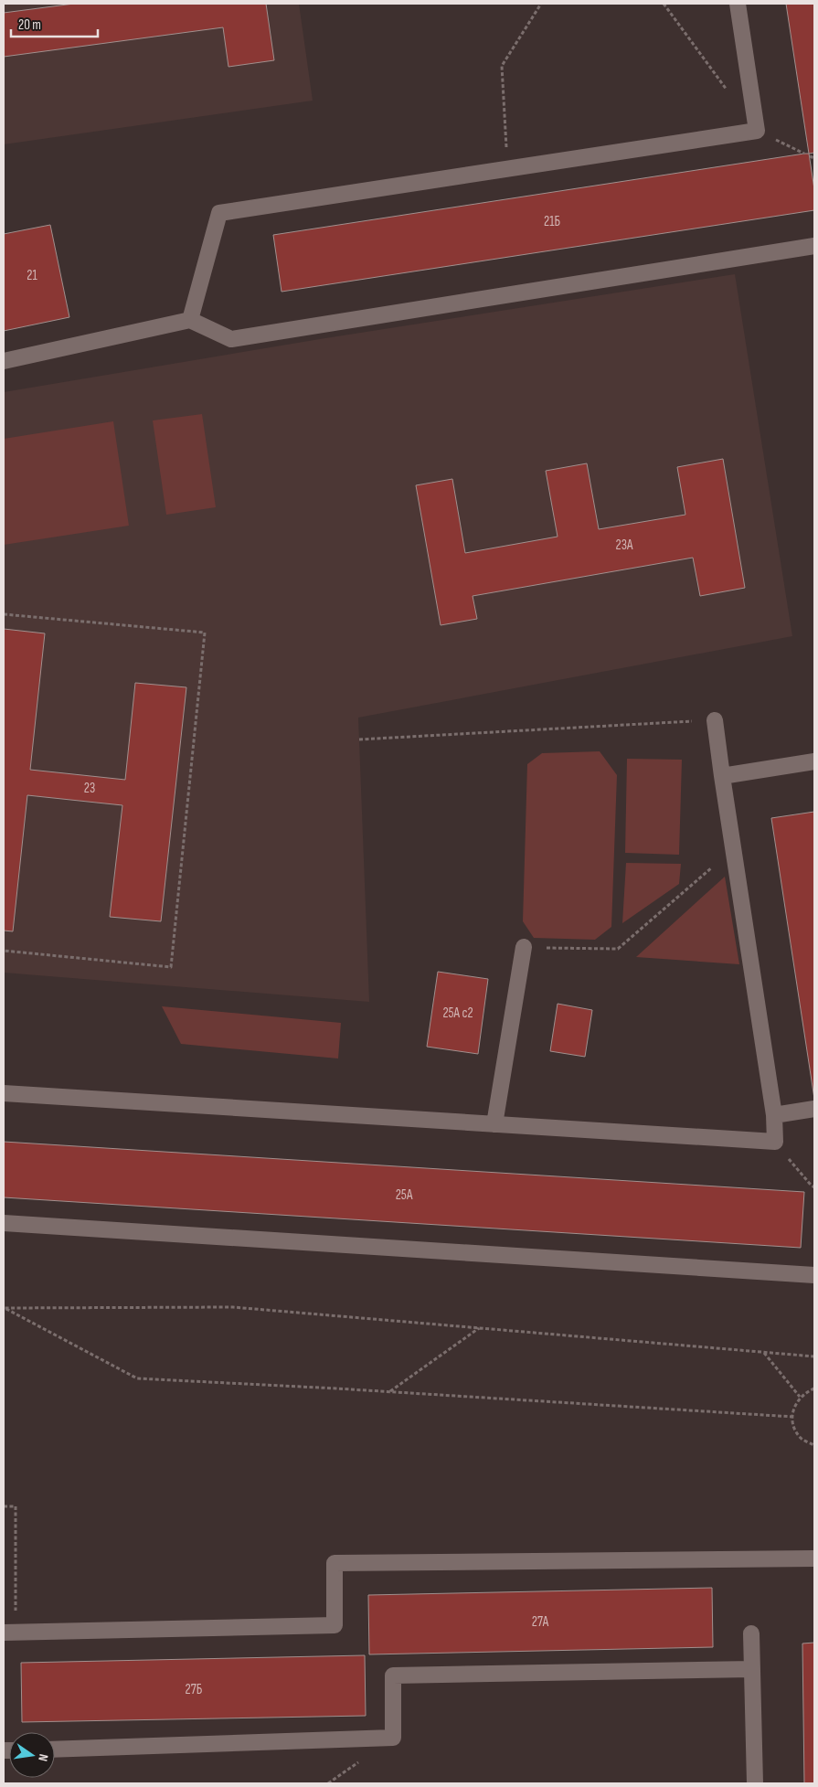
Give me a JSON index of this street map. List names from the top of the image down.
{
  "house_numbers": [
    "21Б",
    "21",
    "23А",
    "23",
    "25А с2",
    "25А",
    "27А",
    "27Б"
  ],
  "scale_bar": "20 m",
  "north": "right"
}
